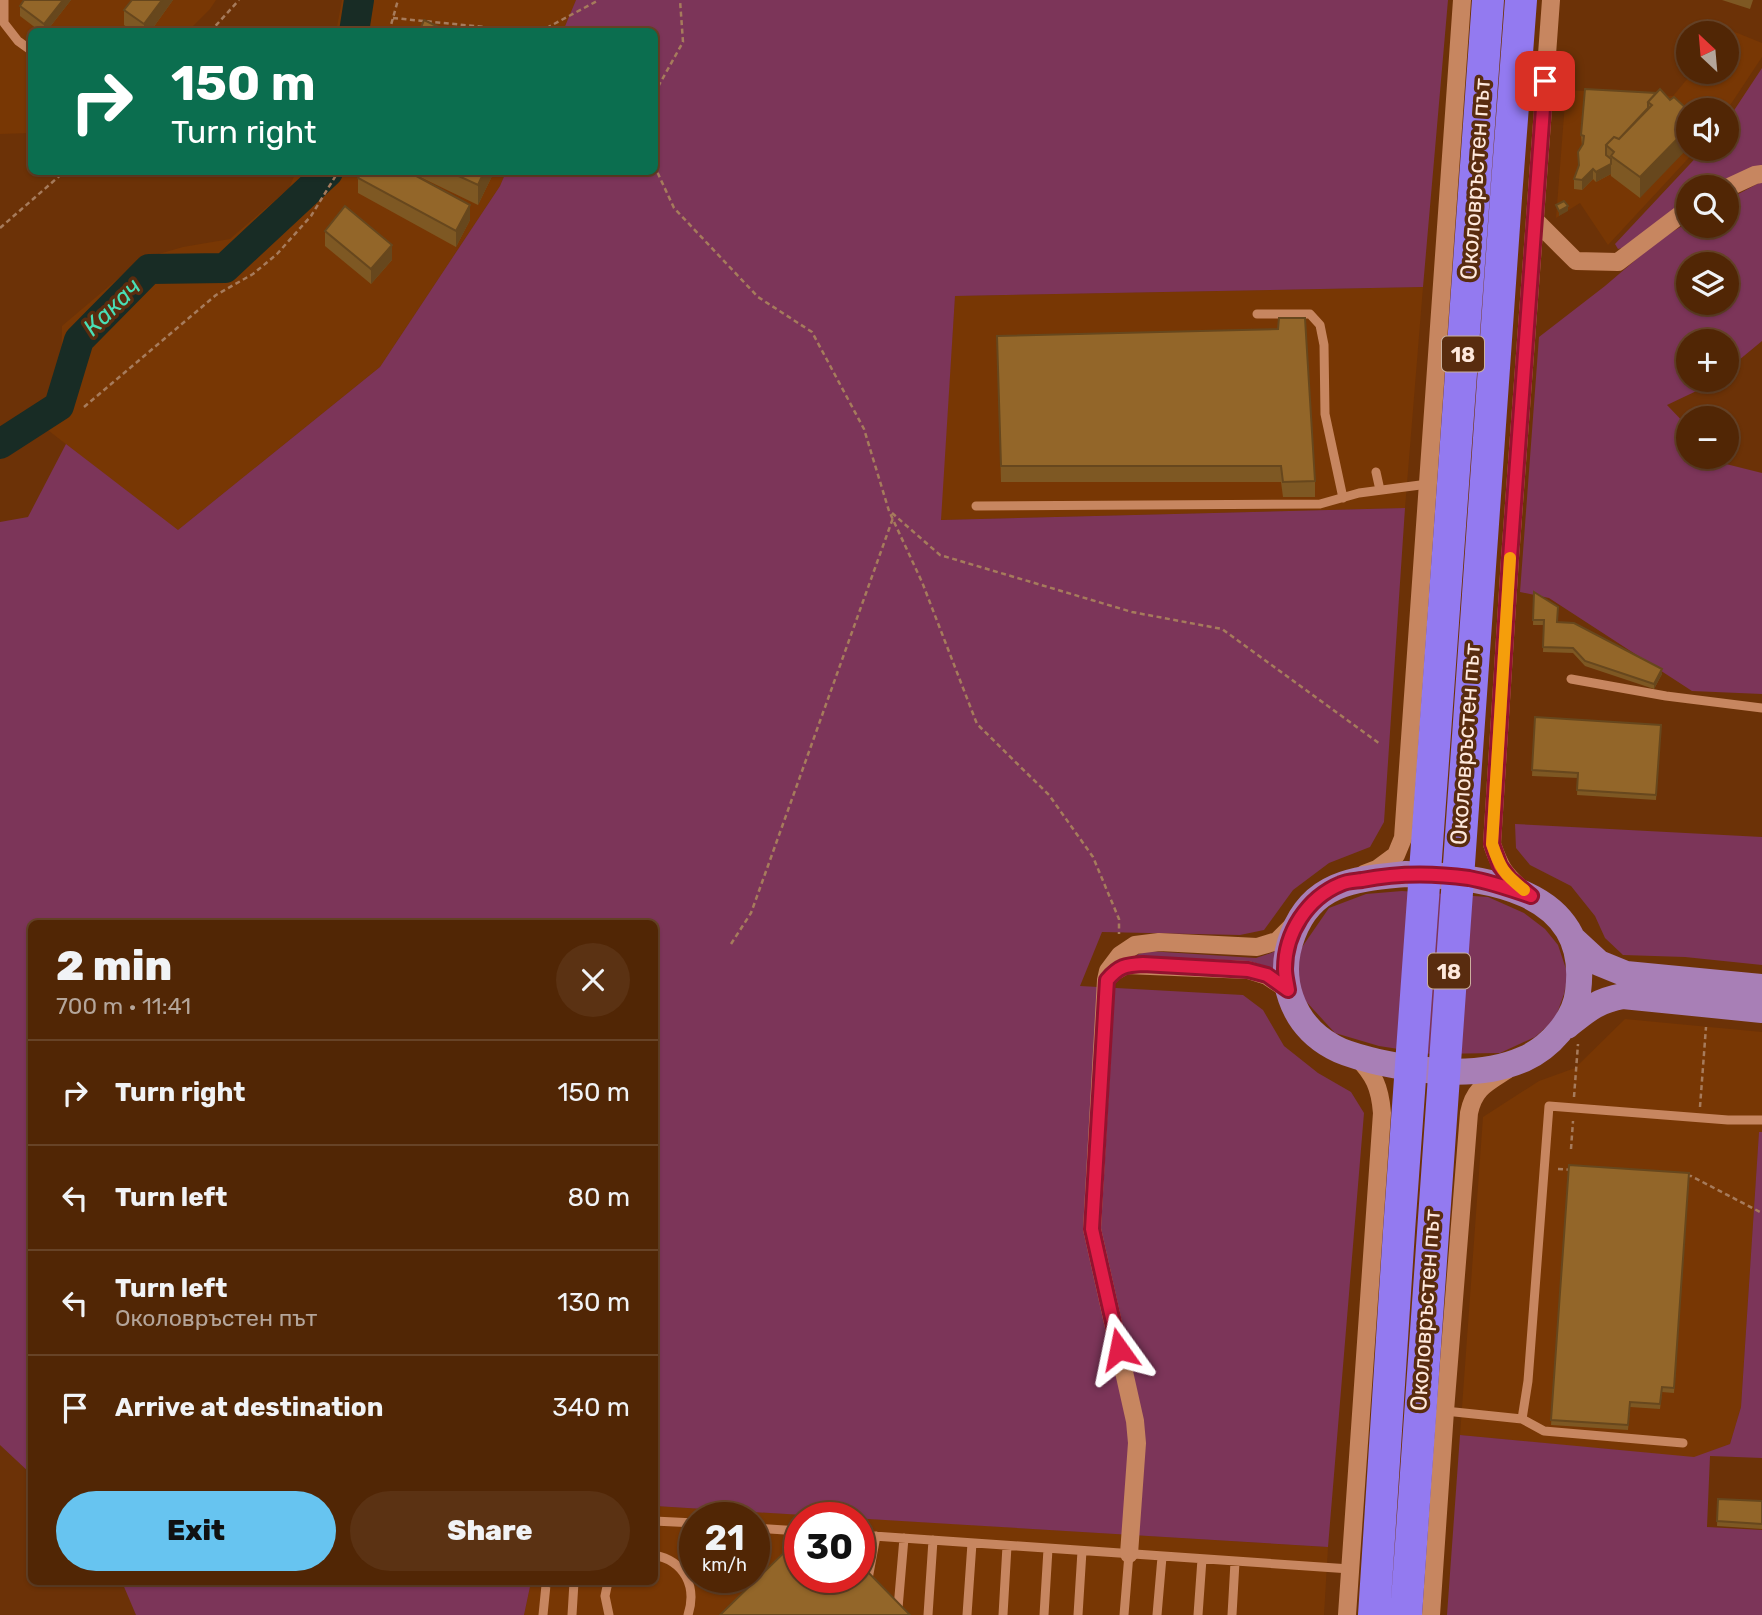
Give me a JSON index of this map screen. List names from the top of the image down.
{
  "streets": {
    "highway": ["Околовръстен път", "18"]
  },
  "water": ["Какач"],
  "north": "top left",
  "page": {
    "map_buttons": ["+", "−"],
    "turn": ["150 m", "Turn right"],
    "heading": ["2 min", "700 m · 11:41"],
    "list": [
      {
        "name": "Turn right",
        "value": "150 m"
      },
      {
        "name": "Turn left",
        "value": "80 m"
      },
      {
        "name": "Turn left",
        "note": "Околовръстен път",
        "value": "130 m"
      },
      {
        "name": "Arrive at destination",
        "value": "340 m"
      }
    ],
    "buttons": ["Exit", "Share"],
    "speed": "21 km/h",
    "limit": "30"
  }
}
